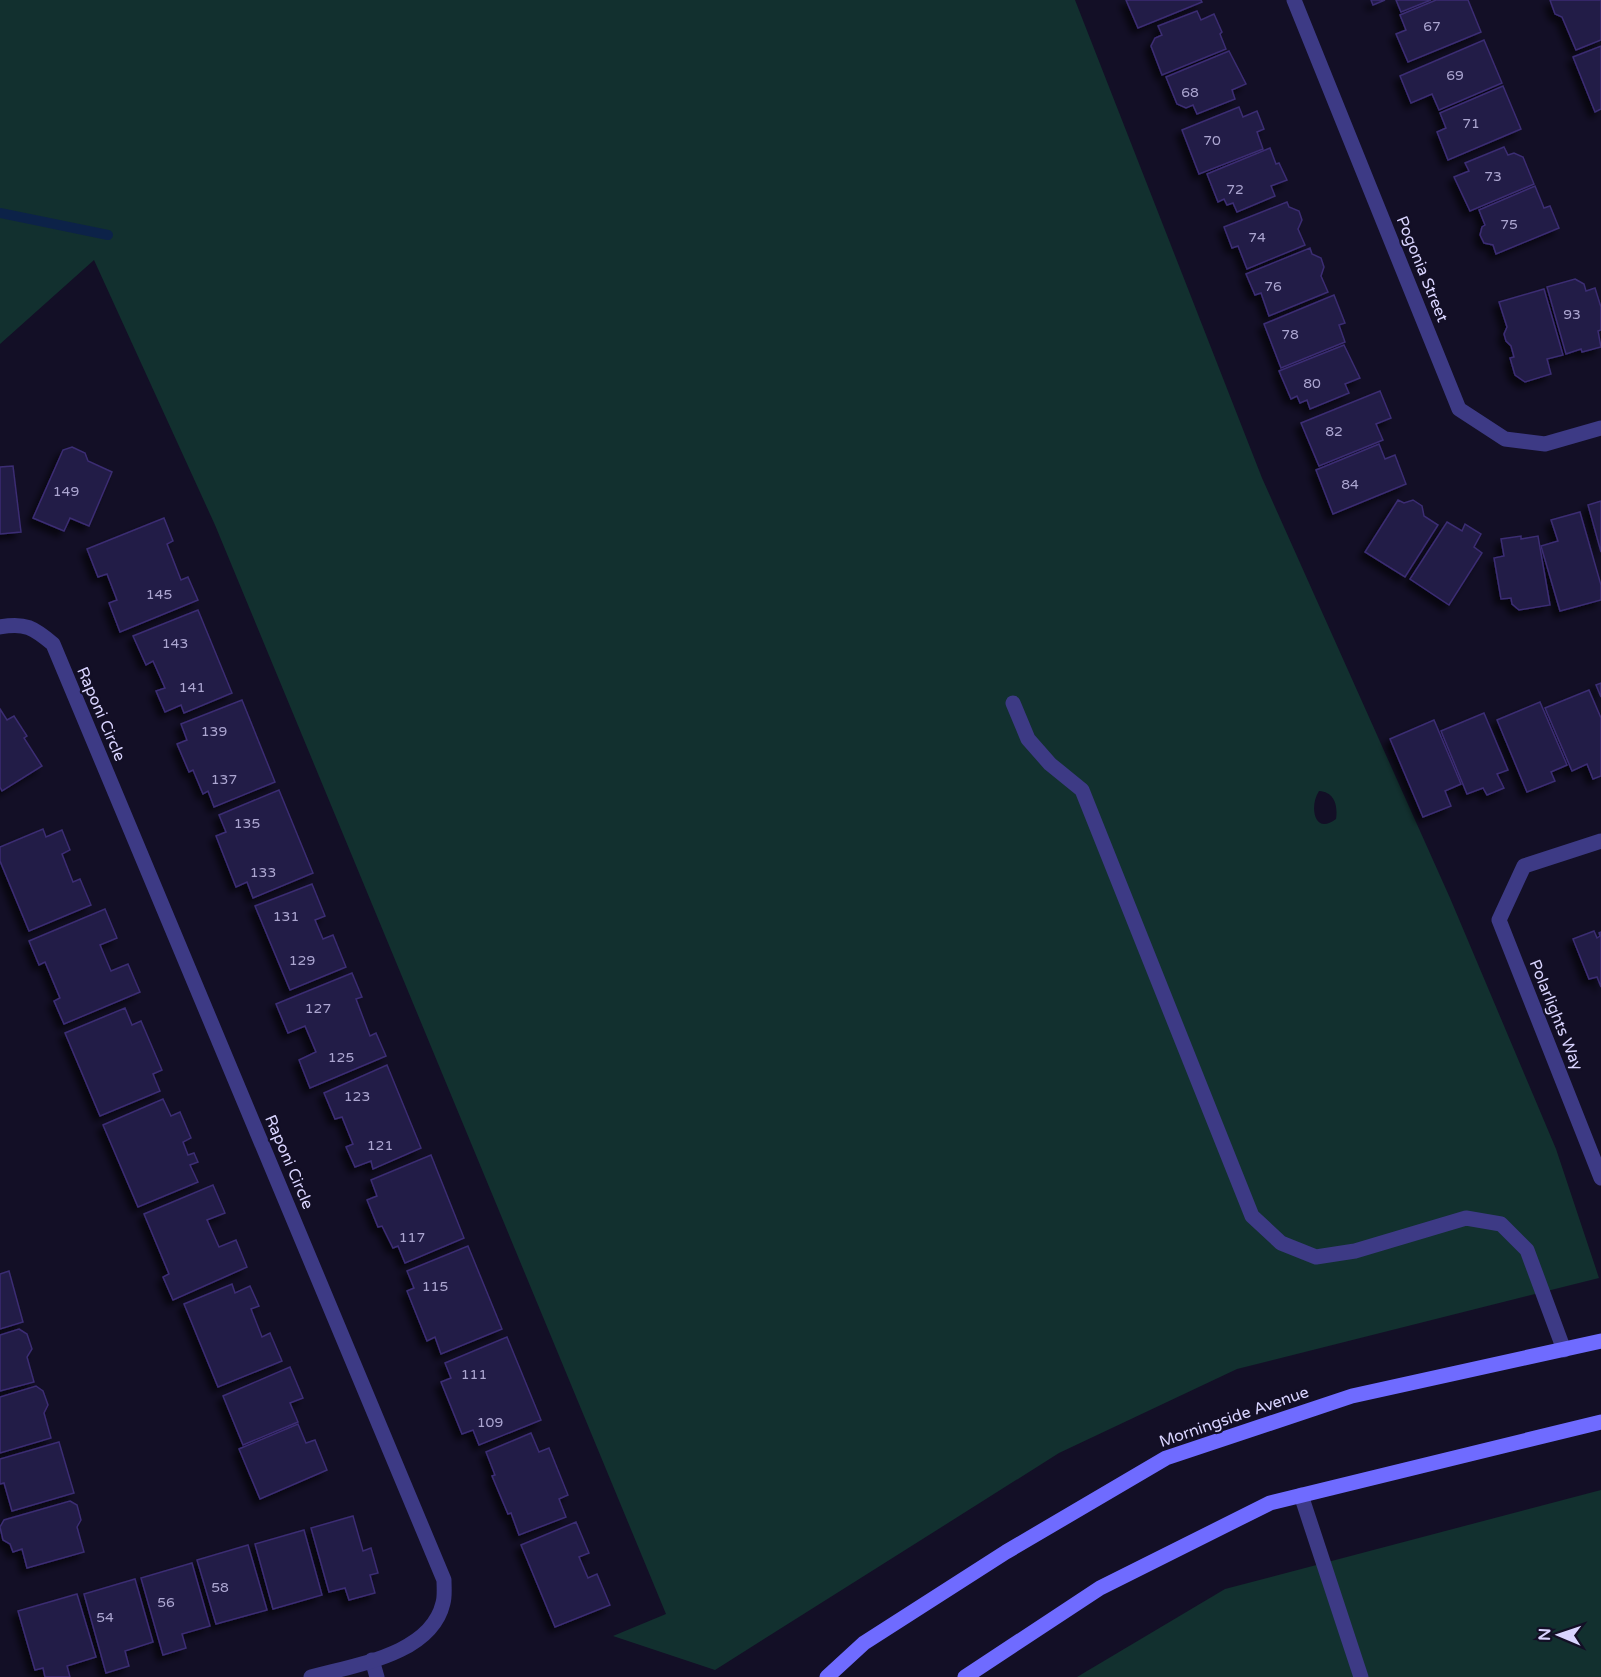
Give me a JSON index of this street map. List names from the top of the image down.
{
  "streets": {
    "main road": ["Morningside Avenue"],
    "street": ["Pogonia Street", "Raponi Circle", "Polarlights Way"]
  },
  "house_numbers": [
    "67",
    "69",
    "68",
    "71",
    "70",
    "73",
    "72",
    "75",
    "74",
    "76",
    "93",
    "78",
    "80",
    "82",
    "84",
    "149",
    "145",
    "143",
    "141",
    "139",
    "137",
    "135",
    "133",
    "131",
    "129",
    "127",
    "125",
    "123",
    "121",
    "117",
    "115",
    "111",
    "109",
    "58",
    "56",
    "54"
  ],
  "north": "left"
}
